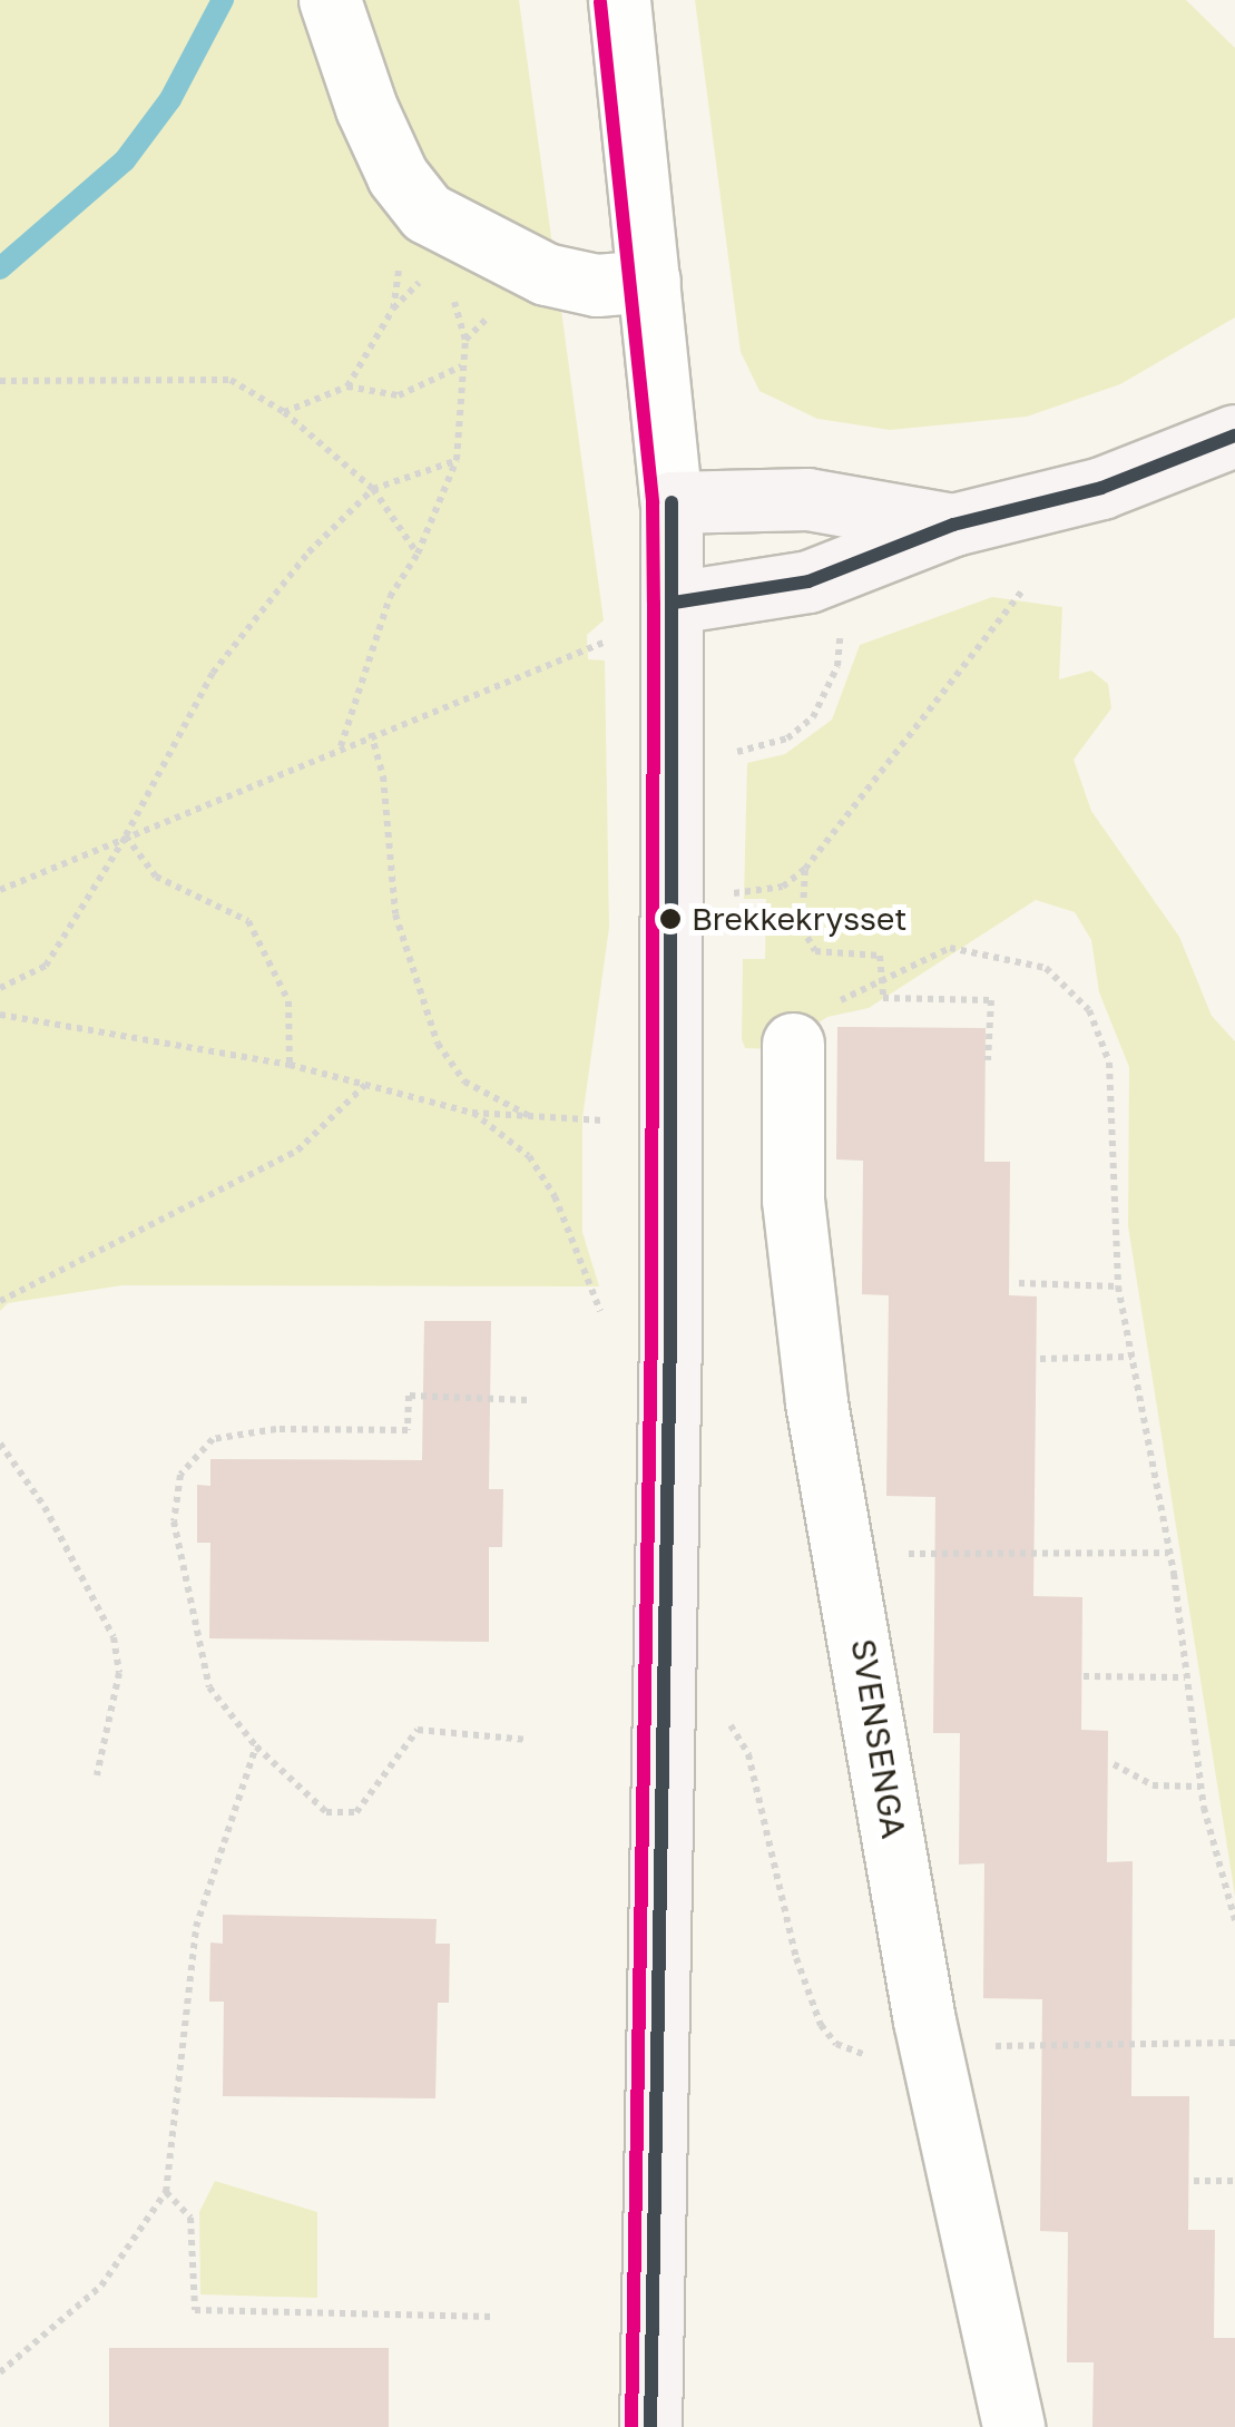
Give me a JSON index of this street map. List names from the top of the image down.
{
  "streets": {
    "street": ["SVENSENGA"]
  },
  "places": ["Brekkekrysset"]
}
